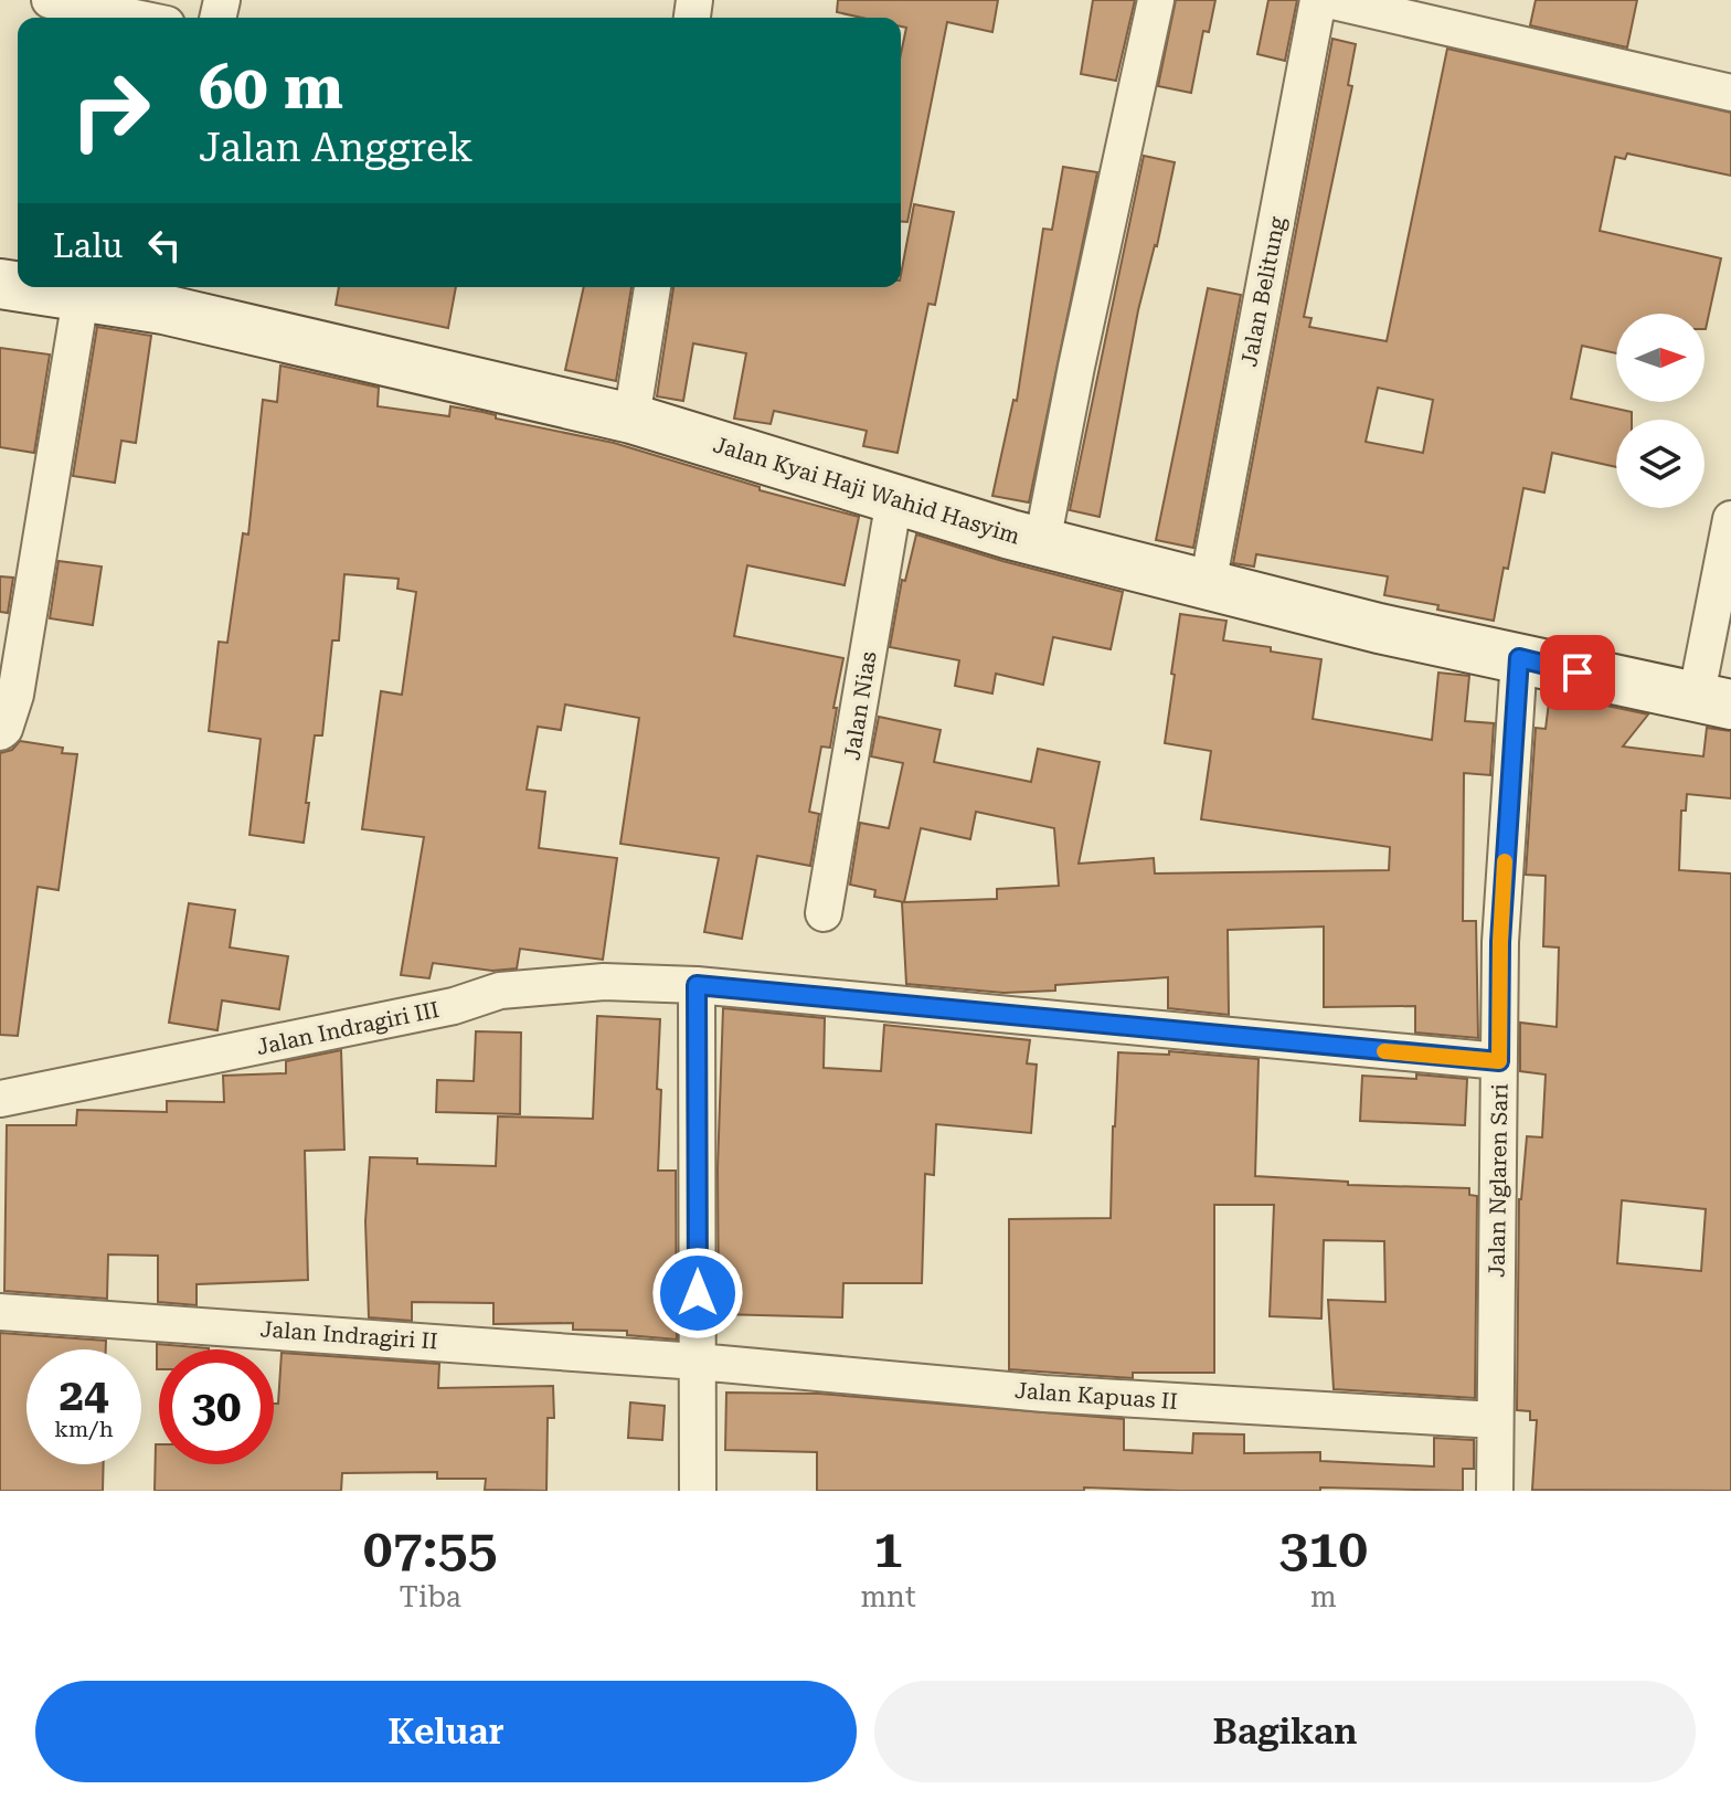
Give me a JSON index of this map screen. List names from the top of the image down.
{
  "streets": {
    "main road": ["Jalan Kyai Haji Wahid Hasyim"],
    "street": [
      "Jalan Belitung",
      "Jalan Nias",
      "Jalan Indragiri III",
      "Jalan Nglaren Sari",
      "Jalan Indragiri II",
      "Jalan Kapuas II"
    ]
  },
  "crossings": [
    ["Jalan Belitung", "Jalan Kyai Haji Wahid Hasyim"],
    ["Jalan Kyai Haji Wahid Hasyim", "Jalan Nias"],
    ["Jalan Kyai Haji Wahid Hasyim", "Jalan Nglaren Sari"],
    ["Jalan Indragiri III", "Jalan Nglaren Sari"],
    ["Jalan Nglaren Sari", "Jalan Kapuas II"],
    ["Jalan Indragiri II", "Jalan Kapuas II"]
  ],
  "north": "right",
  "page": {
    "turn": ["60 m", "Jalan Anggrek"],
    "then": "Lalu",
    "speed": "24 km/h",
    "limit": "30",
    "eta": [
      "07:55",
      "Tiba",
      "1",
      "mnt",
      "310",
      "m"
    ],
    "buttons": ["Keluar", "Bagikan"]
  }
}
